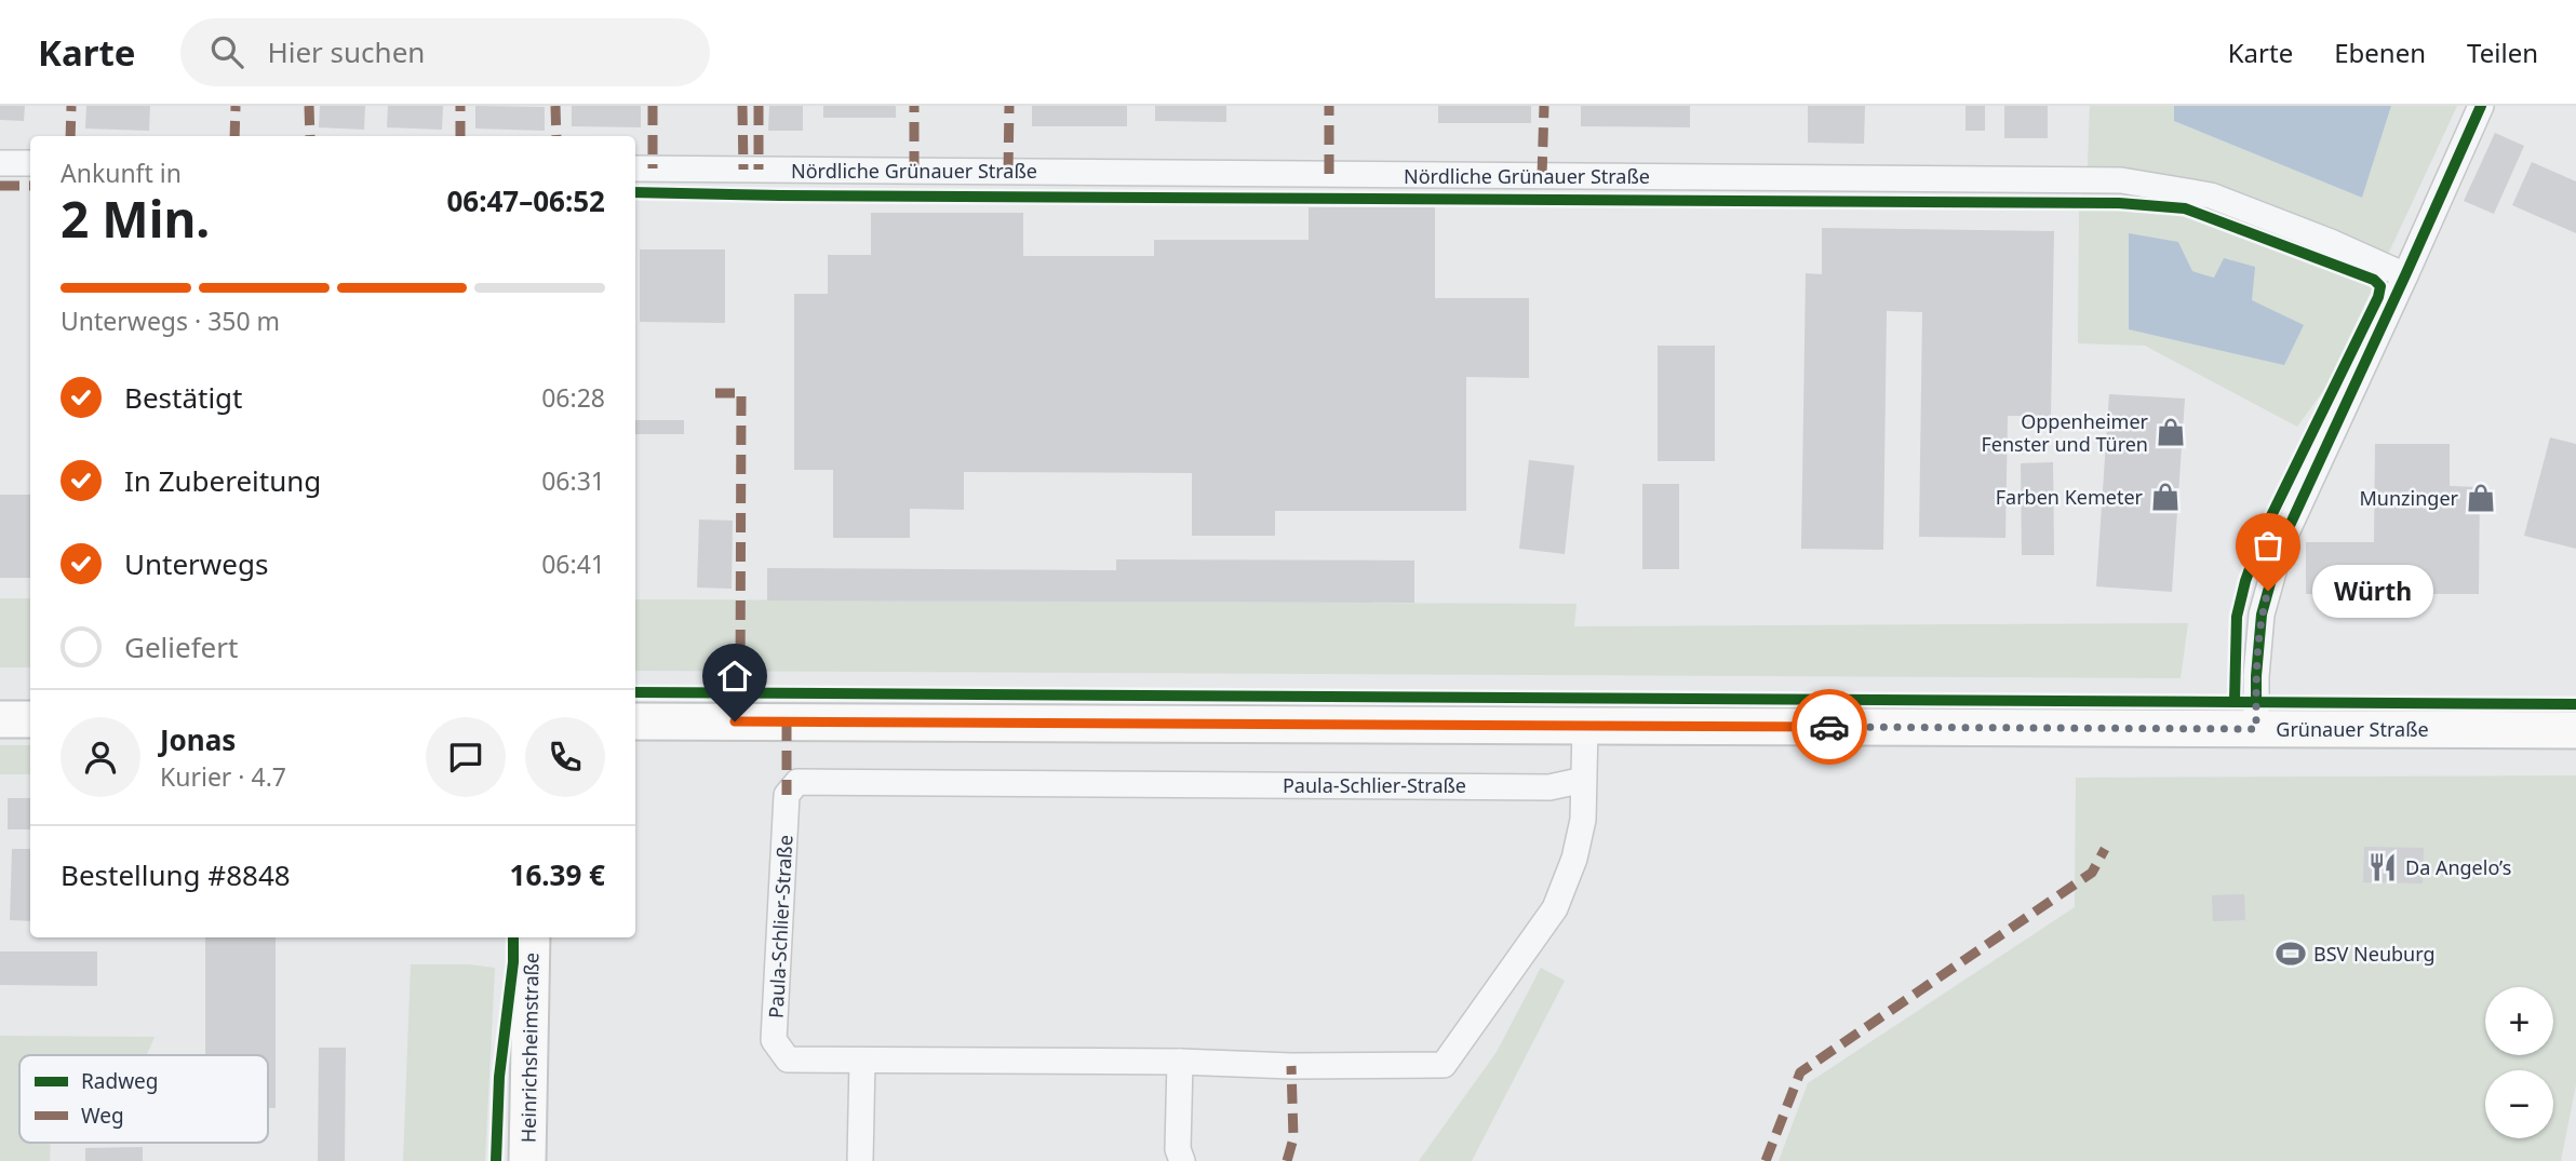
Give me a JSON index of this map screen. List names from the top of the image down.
{
  "streets": {
    "street": [
      "Nördliche Grünauer Straße",
      "Grünauer Straße",
      "Paula-Schlier-Straße",
      "Heinrichsheimstraße"
    ]
  },
  "crossings": [
    ["Grünauer Straße", "Paula-Schlier-Straße"]
  ],
  "places": {
    "shop": ["Oppenheimer Fenster und Türen", "Farben Kemeter", "Munzinger"],
    "other": ["Würth"],
    "restaurant": ["Da Angelo’s"],
    "sports": ["BSV Neuburg"]
  },
  "legend": ["Radweg", "Weg"],
  "page": {
    "header": "Karte",
    "search": "Hier suchen",
    "nav": ["Karte", "Ebenen", "Teilen"],
    "heading": ["2 Min.", "Ankunft in", "06:47–06:52"],
    "panel": [
      "Jonas",
      "Kurier · 4.7",
      "Bestellung #8848",
      "16.39 €"
    ],
    "bar": "Unterwegs · 350 m",
    "list": [
      ["Bestätigt", "06:28"],
      ["In Zubereitung", "06:31"],
      ["Unterwegs", "06:41"],
      "Geliefert"
    ],
    "bubble": "Würth",
    "map_buttons": ["+", "−"]
  }
}
